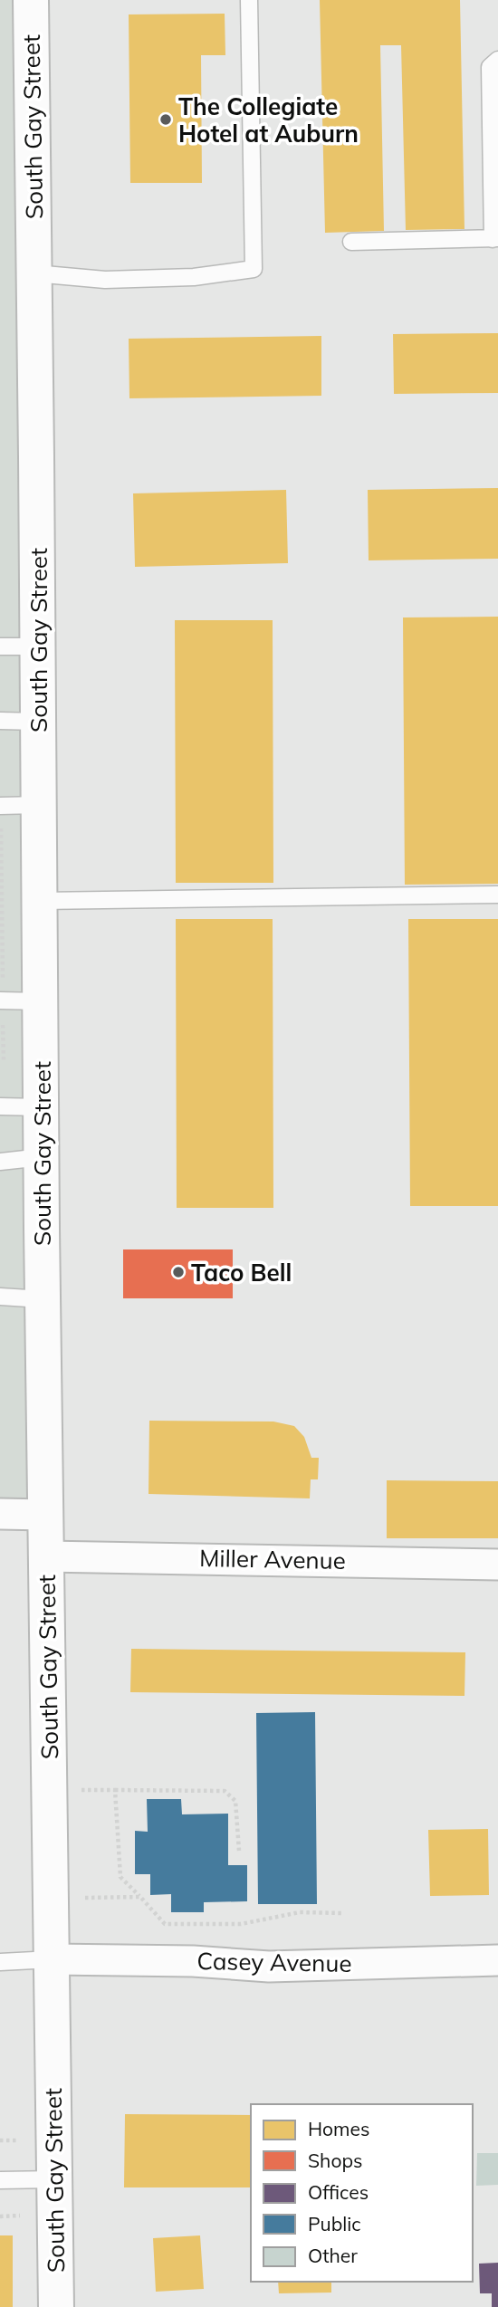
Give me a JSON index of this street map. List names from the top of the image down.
{
  "streets": {
    "street": ["South Gay Street", "Miller Avenue", "Casey Avenue"]
  },
  "crossings": [
    ["South Gay Street", "Miller Avenue"],
    ["South Gay Street", "Casey Avenue"]
  ],
  "places": ["The Collegiate Hotel at Auburn", "Taco Bell"],
  "legend": [
    "Homes",
    "Shops",
    "Offices",
    "Public",
    "Other"
  ]
}
